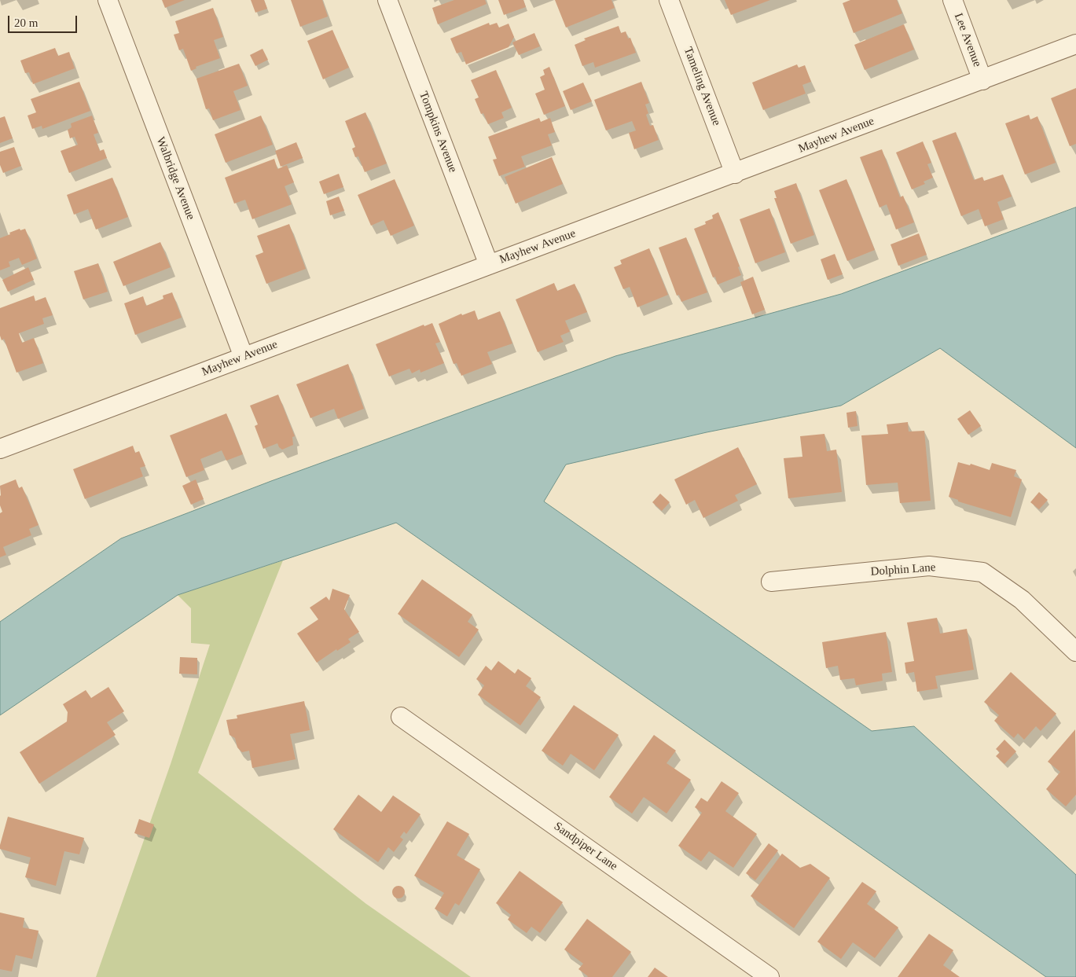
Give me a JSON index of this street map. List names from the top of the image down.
{
  "streets": {
    "street": [
      "Lee Avenue",
      "Tameling Avenue",
      "Tompkins Avenue",
      "Mayhew Avenue",
      "Walbridge Avenue",
      "Dolphin Lane",
      "Sandpiper Lane"
    ]
  },
  "crossings": [
    ["Lee Avenue", "Mayhew Avenue"],
    ["Tameling Avenue", "Mayhew Avenue"],
    ["Tompkins Avenue", "Mayhew Avenue"],
    ["Mayhew Avenue", "Walbridge Avenue"]
  ],
  "scale_bar": "20 m"
}
